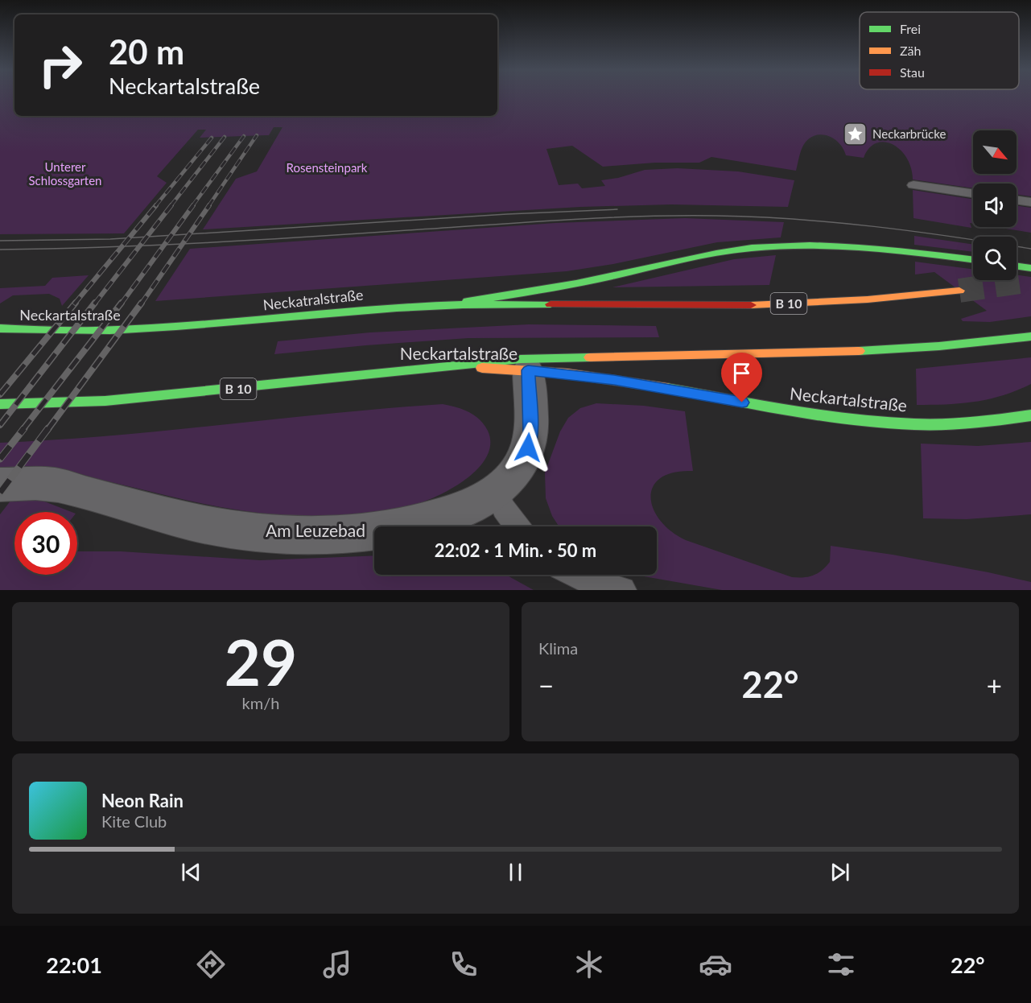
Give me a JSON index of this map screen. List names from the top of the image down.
{
  "streets": {
    "main road": ["Neckatralstraße", "B 10", "Neckartalstraße"],
    "street": ["Am Leuzebad"]
  },
  "crossings": [
    ["Neckatralstraße", "B 10"],
    ["Neckatralstraße", "Neckartalstraße"],
    ["B 10", "Neckartalstraße"],
    ["Neckartalstraße", "Am Leuzebad"]
  ],
  "parks": ["Unterer Schlossgarten", "Rosensteinpark"],
  "places": {
    "place": ["Neckarbrücke"]
  },
  "legend": ["Frei", "Zäh", "Stau"],
  "north": "bottom right",
  "page": {
    "turn": ["20 m", "Neckartalstraße"],
    "limit": "30",
    "trip": "22:02 · 1 Min. · 50 m",
    "tile": [
      ["29", "km/h"],
      "Klima"
    ],
    "heat": ["−", "22°", "+"],
    "song": ["Neon Rain", "Kite Club"],
    "tabs": ["22:01", "22°"]
  }
}
